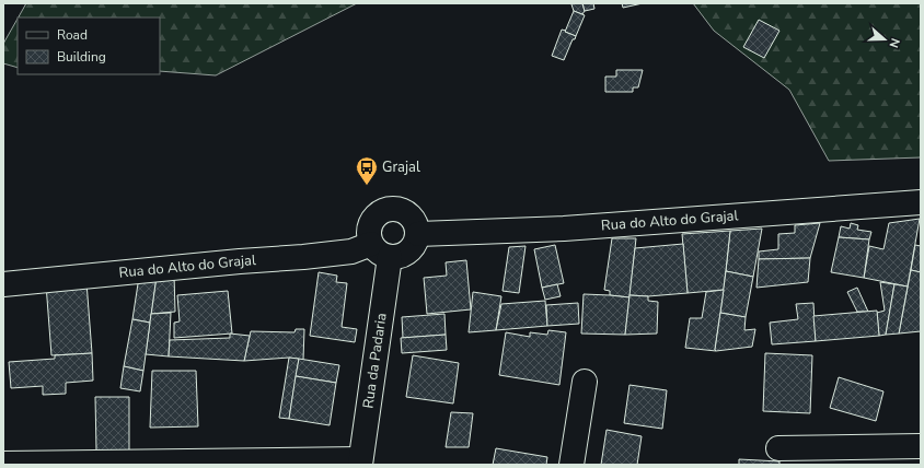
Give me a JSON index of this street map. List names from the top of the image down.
{
  "streets": {
    "street": ["Rua do Alto do Grajal", "Rua da Padaria"]
  },
  "crossings": [
    ["Rua do Alto do Grajal", "Rua da Padaria"]
  ],
  "places": {
    "bus stop": ["Grajal"]
  },
  "legend": ["Road", "Building"],
  "north": "right"
}
